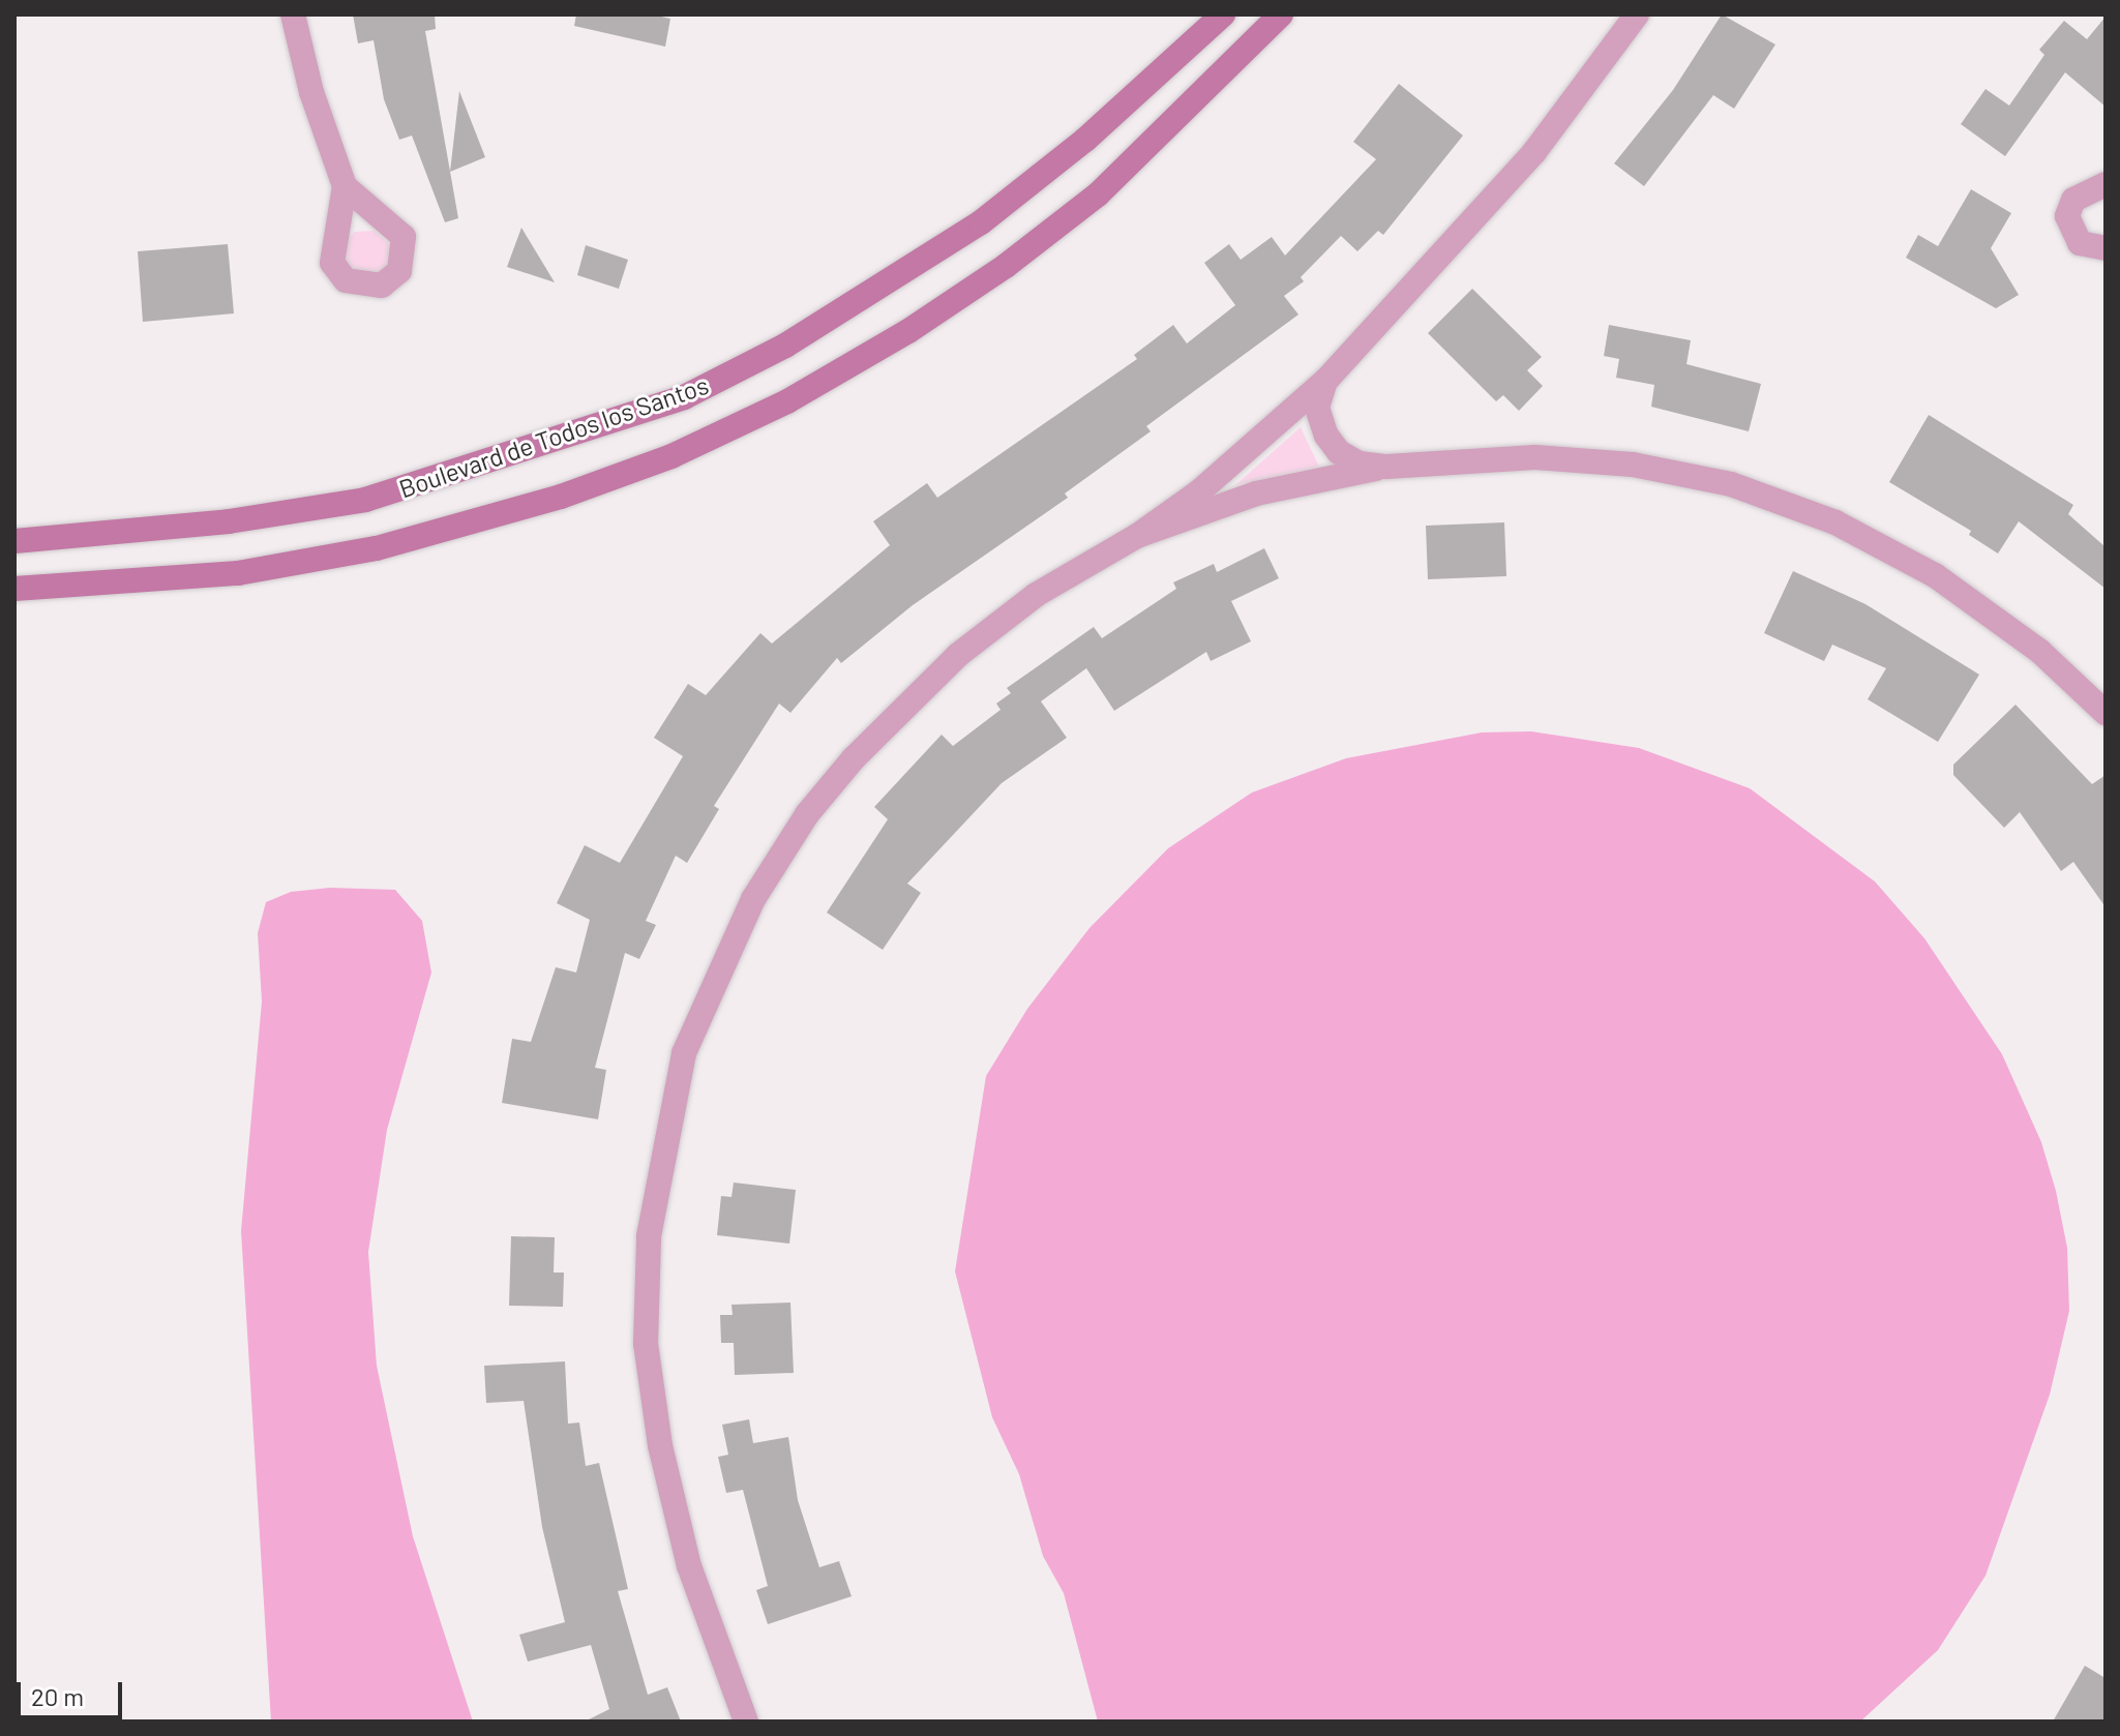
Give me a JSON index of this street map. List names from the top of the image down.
{
  "streets": {
    "street": ["Boulevard de Todos los Santos"]
  },
  "scale_bar": "20 m"
}
